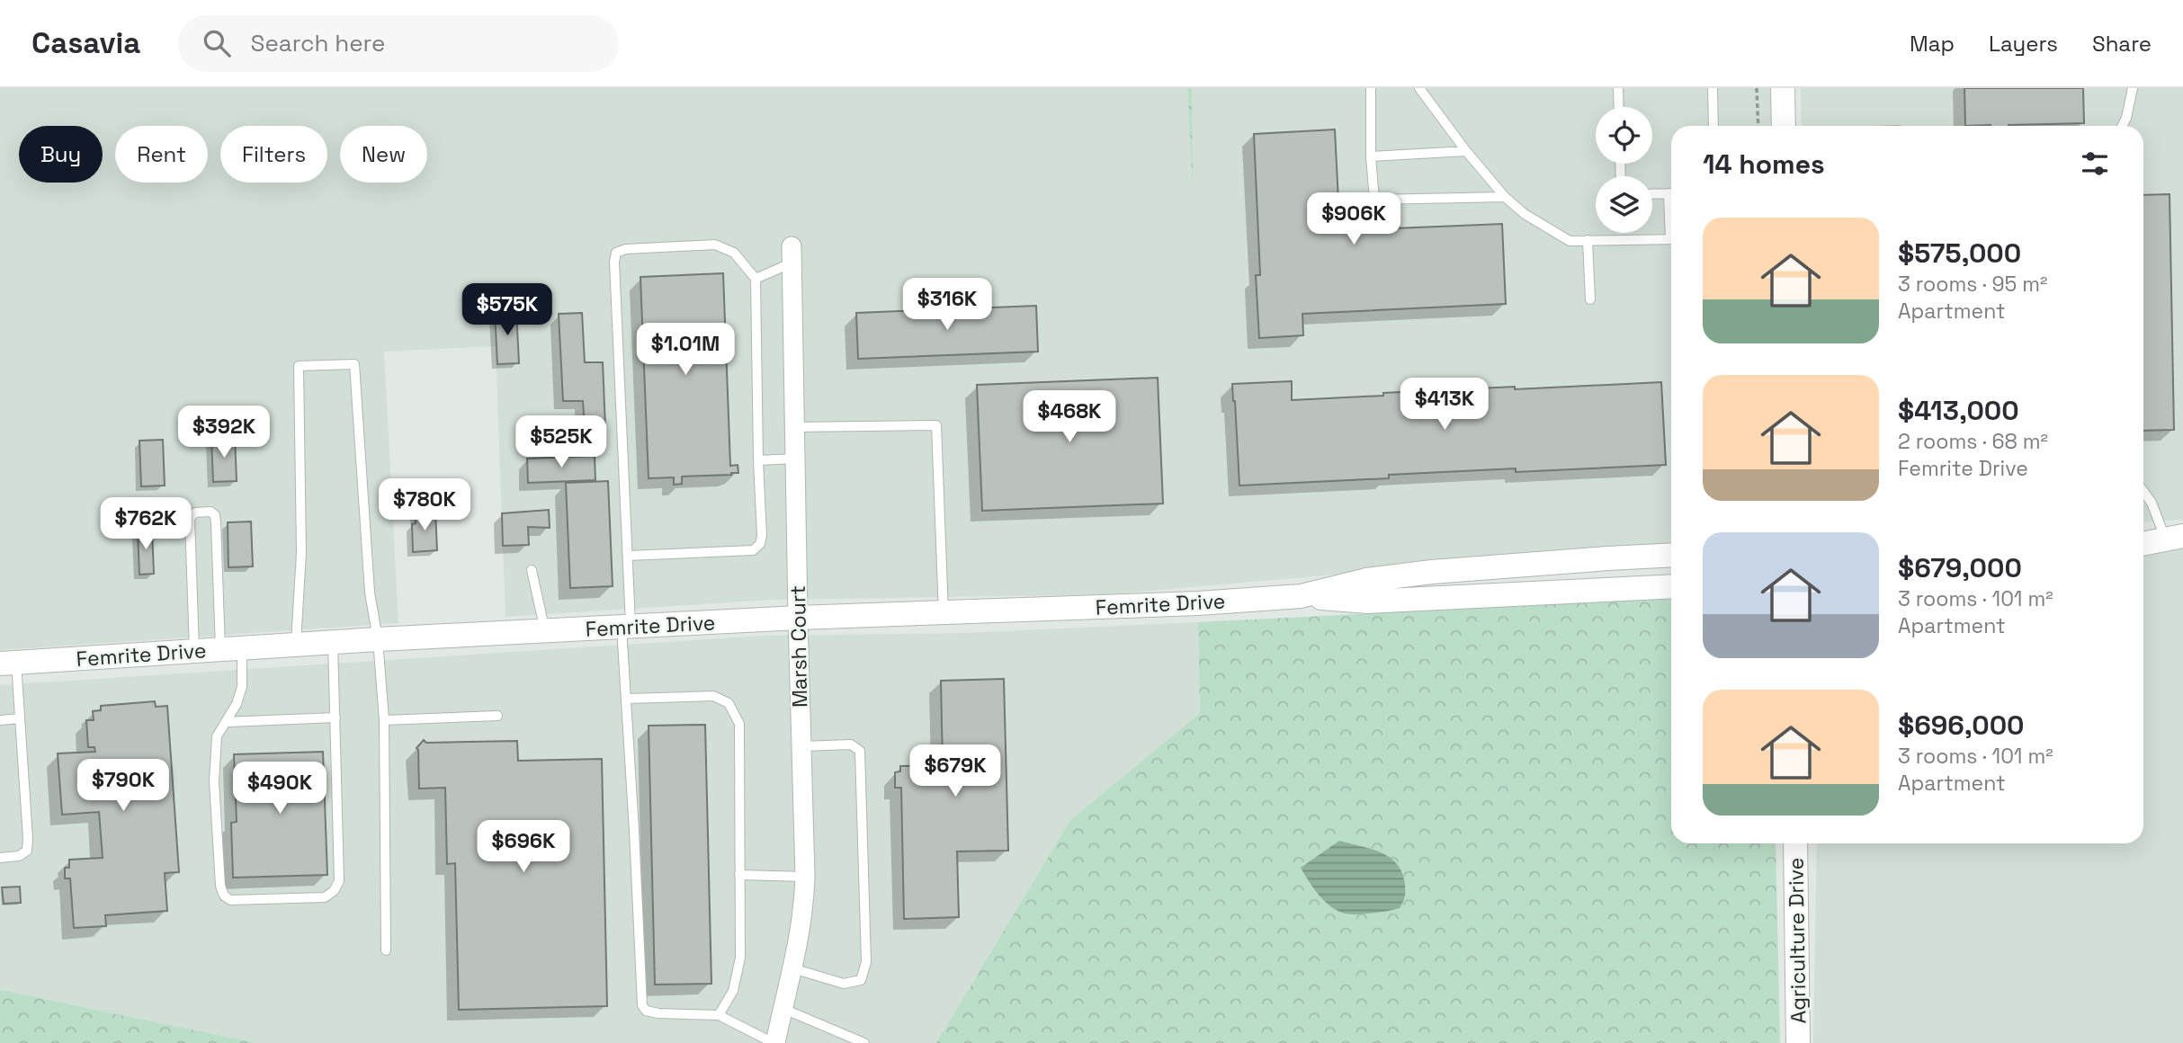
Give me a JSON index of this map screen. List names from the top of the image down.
{
  "streets": {
    "street": ["Femrite Drive", "Marsh Court", "Agriculture Drive"]
  },
  "crossings": [
    ["Femrite Drive", "Marsh Court"]
  ],
  "page": {
    "header": "Casavia",
    "search": "Search here",
    "nav": ["Map", "Layers", "Share"],
    "chip": [
      "Buy",
      "Rent",
      "Filters",
      "New"
    ],
    "heading": "14 homes",
    "price": [
      "$906K",
      "$316K",
      "$575K",
      "$1.01M",
      "$413K",
      "$468K",
      "$392K",
      "$525K",
      "$780K",
      "$762K",
      "$679K",
      "$790K",
      "$490K",
      "$696K"
    ],
    "list": [
      {
        "name": "$575,000",
        "note": "3 rooms · 95 m² · Apartment"
      },
      {
        "name": "$413,000",
        "note": "2 rooms · 68 m² · Femrite Drive"
      },
      {
        "name": "$679,000",
        "note": "3 rooms · 101 m² · Apartment"
      },
      {
        "name": "$696,000",
        "note": "3 rooms · 101 m² · Apartment"
      }
    ]
  }
}
